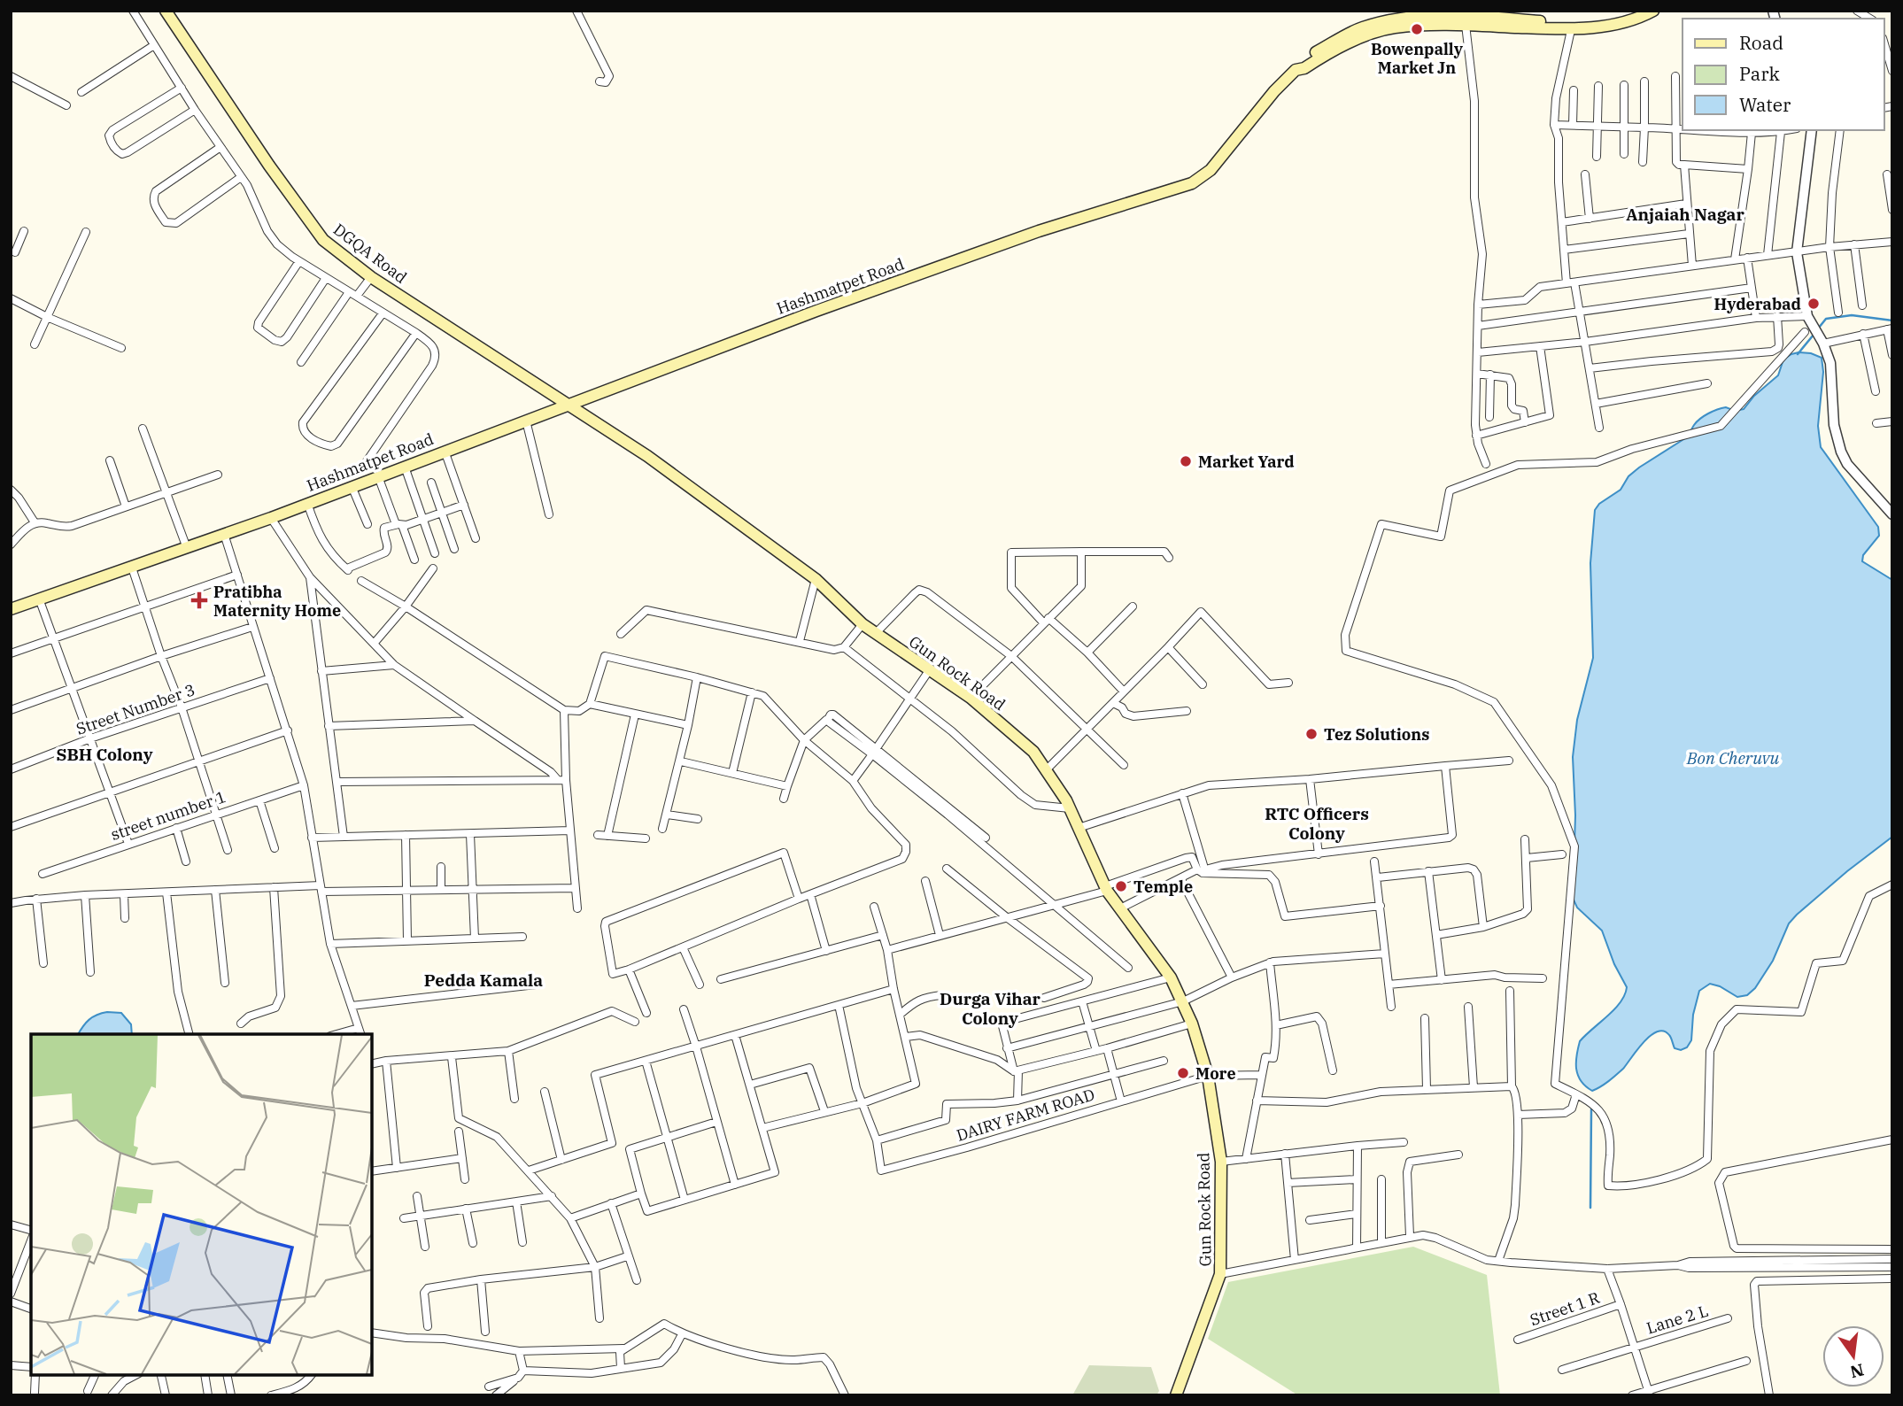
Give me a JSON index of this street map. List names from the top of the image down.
{
  "streets": {
    "main road": ["DGQA Road", "Hashmatpet Road", "Gun Rock Road"],
    "street": [
      "Street Number 3",
      "street number 1",
      "DAIRY FARM ROAD",
      "Street 1 R",
      "Lane 2 L"
    ]
  },
  "crossings": [
    ["DGQA Road", "Hashmatpet Road"],
    ["DGQA Road", "Gun Rock Road"],
    ["Hashmatpet Road", "Gun Rock Road"],
    ["Gun Rock Road", "DAIRY FARM ROAD"]
  ],
  "districts": [
    "Anjaiah Nagar",
    "SBH Colony",
    "RTC Officers Colony",
    "Pedda Kamala",
    "Durga Vihar Colony"
  ],
  "water": ["Bon Cheruvu"],
  "places": {
    "other": [
      "Bowenpally Market Jn",
      "Hyderabad",
      "Market Yard",
      "Tez Solutions",
      "Temple",
      "More"
    ],
    "health": ["Pratibha Maternity Home"]
  },
  "legend": ["Road", "Park", "Water"],
  "north": "bottom"
}
